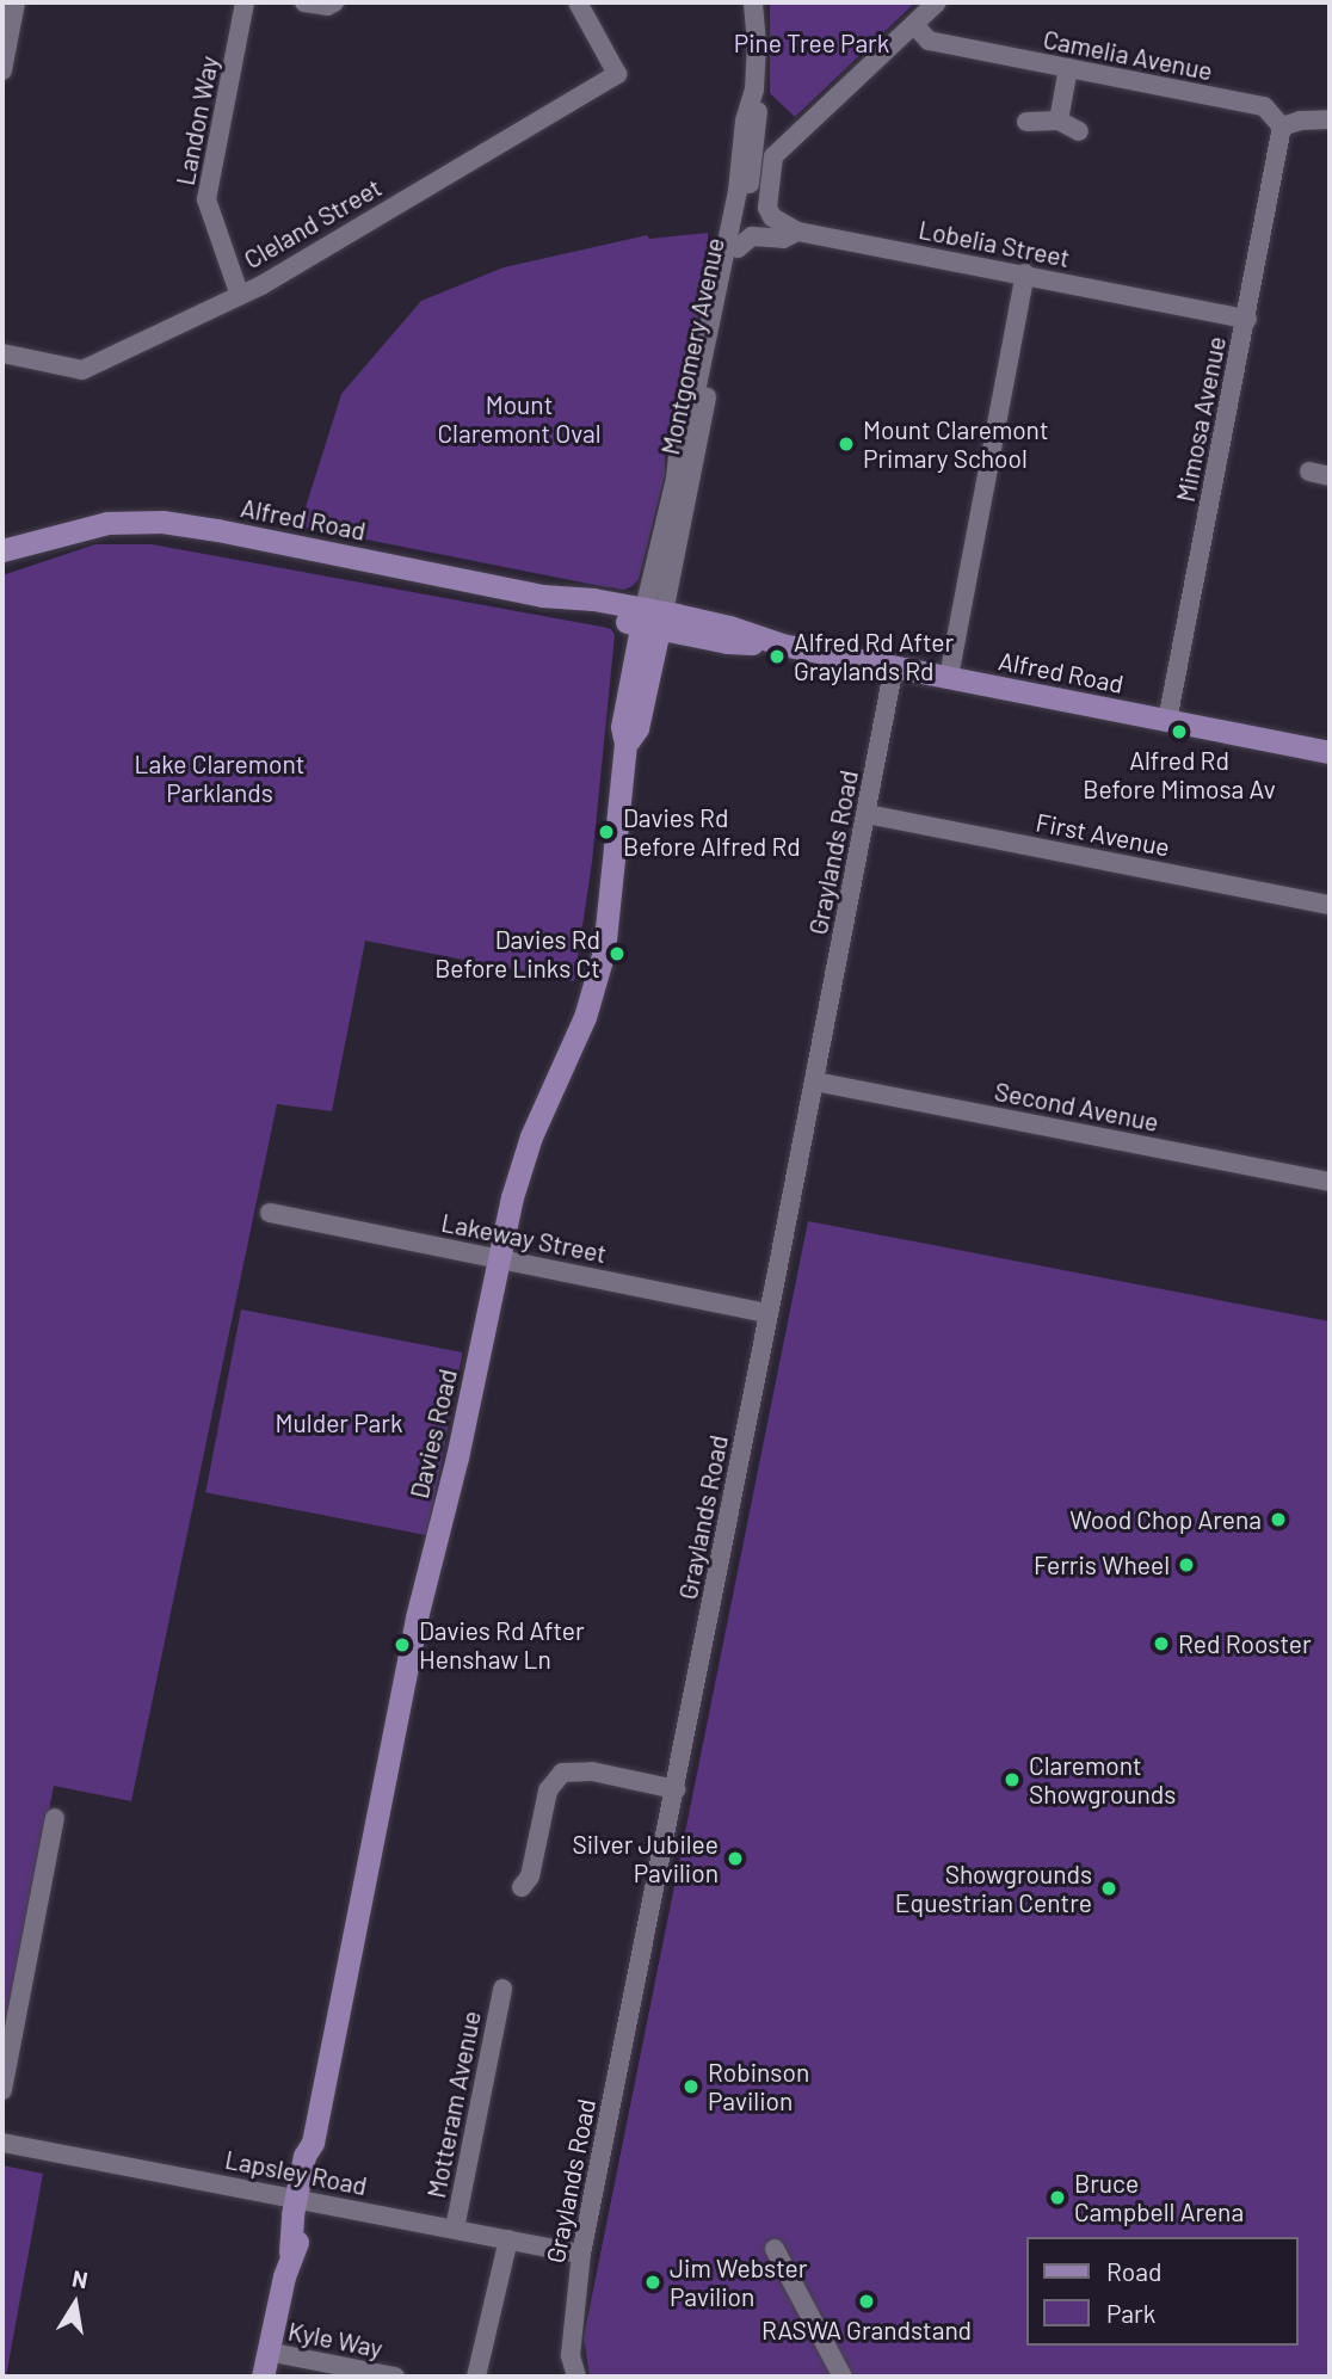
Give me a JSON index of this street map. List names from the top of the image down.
{
  "streets": {
    "main road": ["Alfred Road", "Davies Road"],
    "street": [
      "Camelia Avenue",
      "Landon Way",
      "Cleland Street",
      "Lobelia Street",
      "Montgomery Avenue",
      "Mimosa Avenue",
      "First Avenue",
      "Graylands Road",
      "Second Avenue",
      "Lakeway Street",
      "Motteram Avenue",
      "Lapsley Road",
      "Kyle Way"
    ]
  },
  "crossings": [
    ["Camelia Avenue", "Mimosa Avenue"],
    ["Landon Way", "Cleland Street"],
    ["Lobelia Street", "Montgomery Avenue"],
    ["Lobelia Street", "Mimosa Avenue"],
    ["Montgomery Avenue", "Alfred Road"],
    ["Montgomery Avenue", "Davies Road"],
    ["Mimosa Avenue", "Alfred Road"],
    ["Alfred Road", "Graylands Road"],
    ["Alfred Road", "Davies Road"],
    ["First Avenue", "Graylands Road"],
    ["Graylands Road", "Second Avenue"],
    ["Graylands Road", "Lakeway Street"],
    ["Graylands Road", "Lapsley Road"],
    ["Lakeway Street", "Davies Road"],
    ["Davies Road", "Lapsley Road"],
    ["Davies Road", "Kyle Way"],
    ["Motteram Avenue", "Lapsley Road"]
  ],
  "parks": [
    "Pine Tree Park",
    "Mount Claremont Oval",
    "Lake Claremont Parklands",
    "Mulder Park"
  ],
  "places": [
    "Mount Claremont Primary School",
    "Alfred Rd After Graylands Rd",
    "Alfred Rd Before Mimosa Av",
    "Davies Rd Before Alfred Rd",
    "Davies Rd Before Links Ct",
    "Wood Chop Arena",
    "Ferris Wheel",
    "Red Rooster",
    "Davies Rd After Henshaw Ln",
    "Claremont Showgrounds",
    "Silver Jubilee Pavilion",
    "Showgrounds Equestrian Centre",
    "Robinson Pavilion",
    "Bruce Campbell Arena",
    "Jim Webster Pavilion",
    "RASWA Grandstand"
  ],
  "legend": ["Road", "Park"],
  "north": "top"
}
